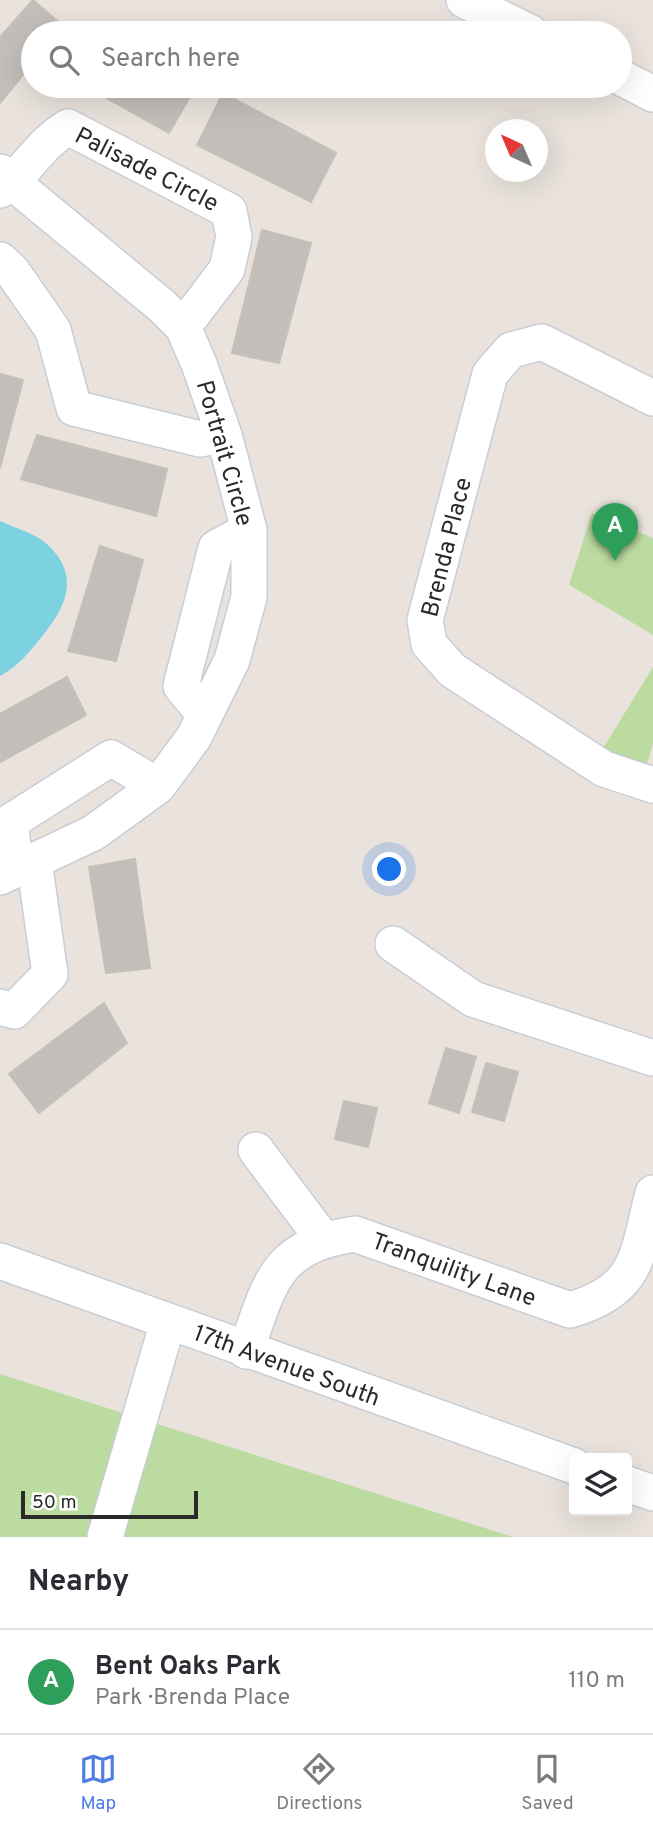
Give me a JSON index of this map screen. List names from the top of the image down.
{
  "streets": {
    "street": [
      "Palisade Circle",
      "Portrait Circle",
      "Brenda Place",
      "Tranquility Lane",
      "17th Avenue South"
    ]
  },
  "crossings": [
    ["Palisade Circle", "Portrait Circle"],
    ["Tranquility Lane", "17th Avenue South"]
  ],
  "scale_bar": "50 m",
  "north": "top left",
  "page": {
    "search": "Search here",
    "pins": "A",
    "scale": "50 m",
    "heading": "Nearby",
    "list": [
      {
        "mark": "A",
        "name": "Bent Oaks Park",
        "note": "Park · Brenda Place",
        "value": "110 m"
      }
    ],
    "nav": ["Map", "Directions", "Saved"]
  }
}
